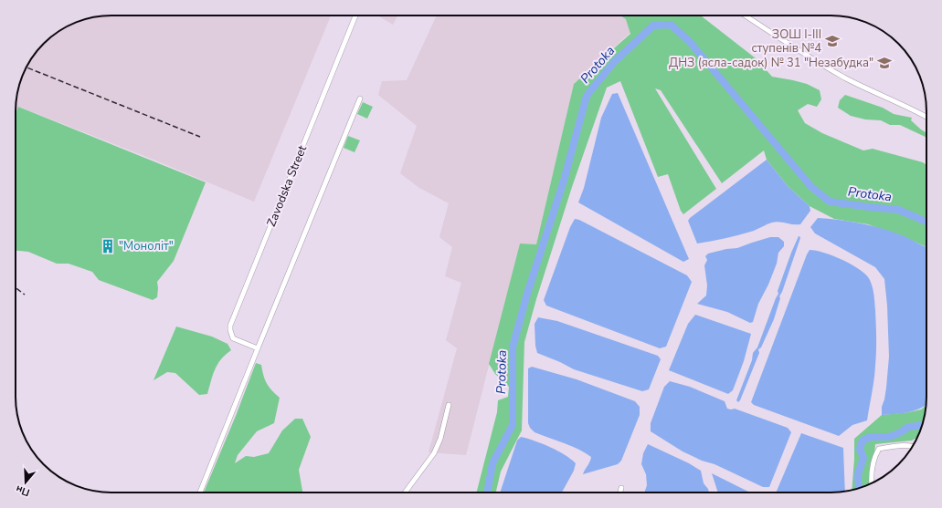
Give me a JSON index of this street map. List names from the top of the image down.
{
  "streets": {
    "street": ["Zavodska Street"]
  },
  "water": ["Protoka"],
  "places": {
    "school or university": ["ЗОШ І-ІІІ ступенів №4", "ДНЗ (ясла-садок) № 31 \"Незабудка\""],
    "building": ["\"Моноліт\""]
  },
  "north": "bottom"
}
